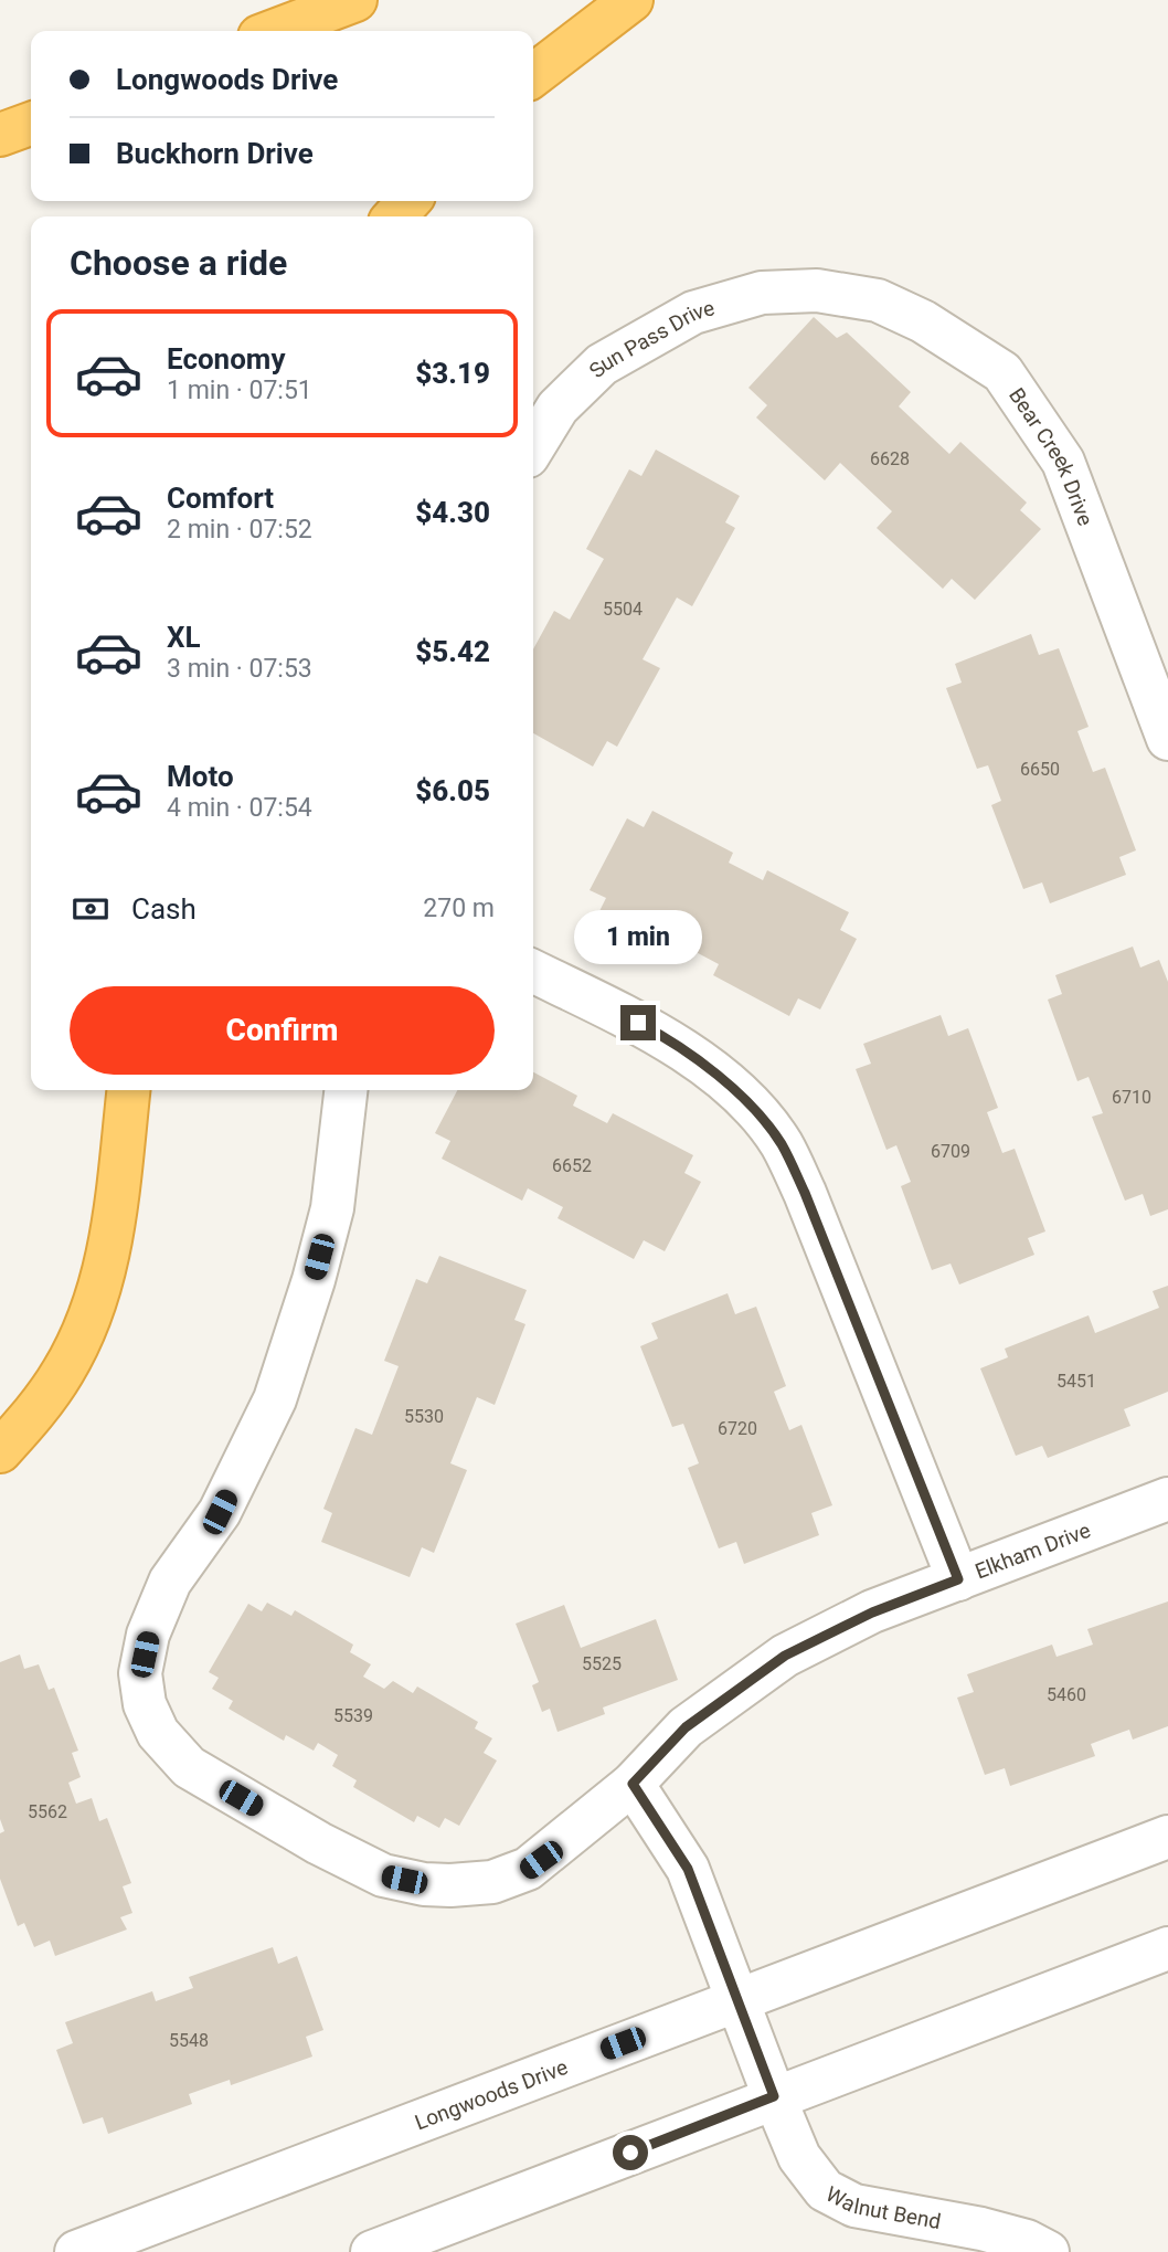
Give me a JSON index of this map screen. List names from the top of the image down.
{
  "streets": {
    "street": [
      "Sun Pass Drive",
      "Bear Creek Drive",
      "Elkham Drive",
      "Longwoods Drive",
      "Walnut Bend"
    ]
  },
  "crossings": [
    ["Sun Pass Drive", "Bear Creek Drive"],
    ["Elkham Drive", "Walnut Bend"],
    ["Longwoods Drive", "Walnut Bend"]
  ],
  "house_numbers": [
    "6628",
    "5504",
    "6650",
    "6710",
    "6709",
    "6652",
    "5451",
    "5530",
    "6720",
    "5525",
    "5460",
    "5539",
    "5562",
    "5548"
  ],
  "page": {
    "banner": ["Longwoods Drive", "Buckhorn Drive"],
    "heading": "Choose a ride",
    "list": [
      {
        "name": "Economy",
        "note": "1 min · 07:51",
        "value": "$3.19"
      },
      {
        "name": "Comfort",
        "note": "2 min · 07:52",
        "value": "$4.30"
      },
      {
        "name": "XL",
        "note": "3 min · 07:53",
        "value": "$5.42"
      },
      {
        "name": "Moto",
        "note": "4 min · 07:54",
        "value": "$6.05"
      }
    ],
    "pay": ["Cash", "270 m"],
    "bubble": "1 min",
    "buttons": "Confirm"
  }
}
